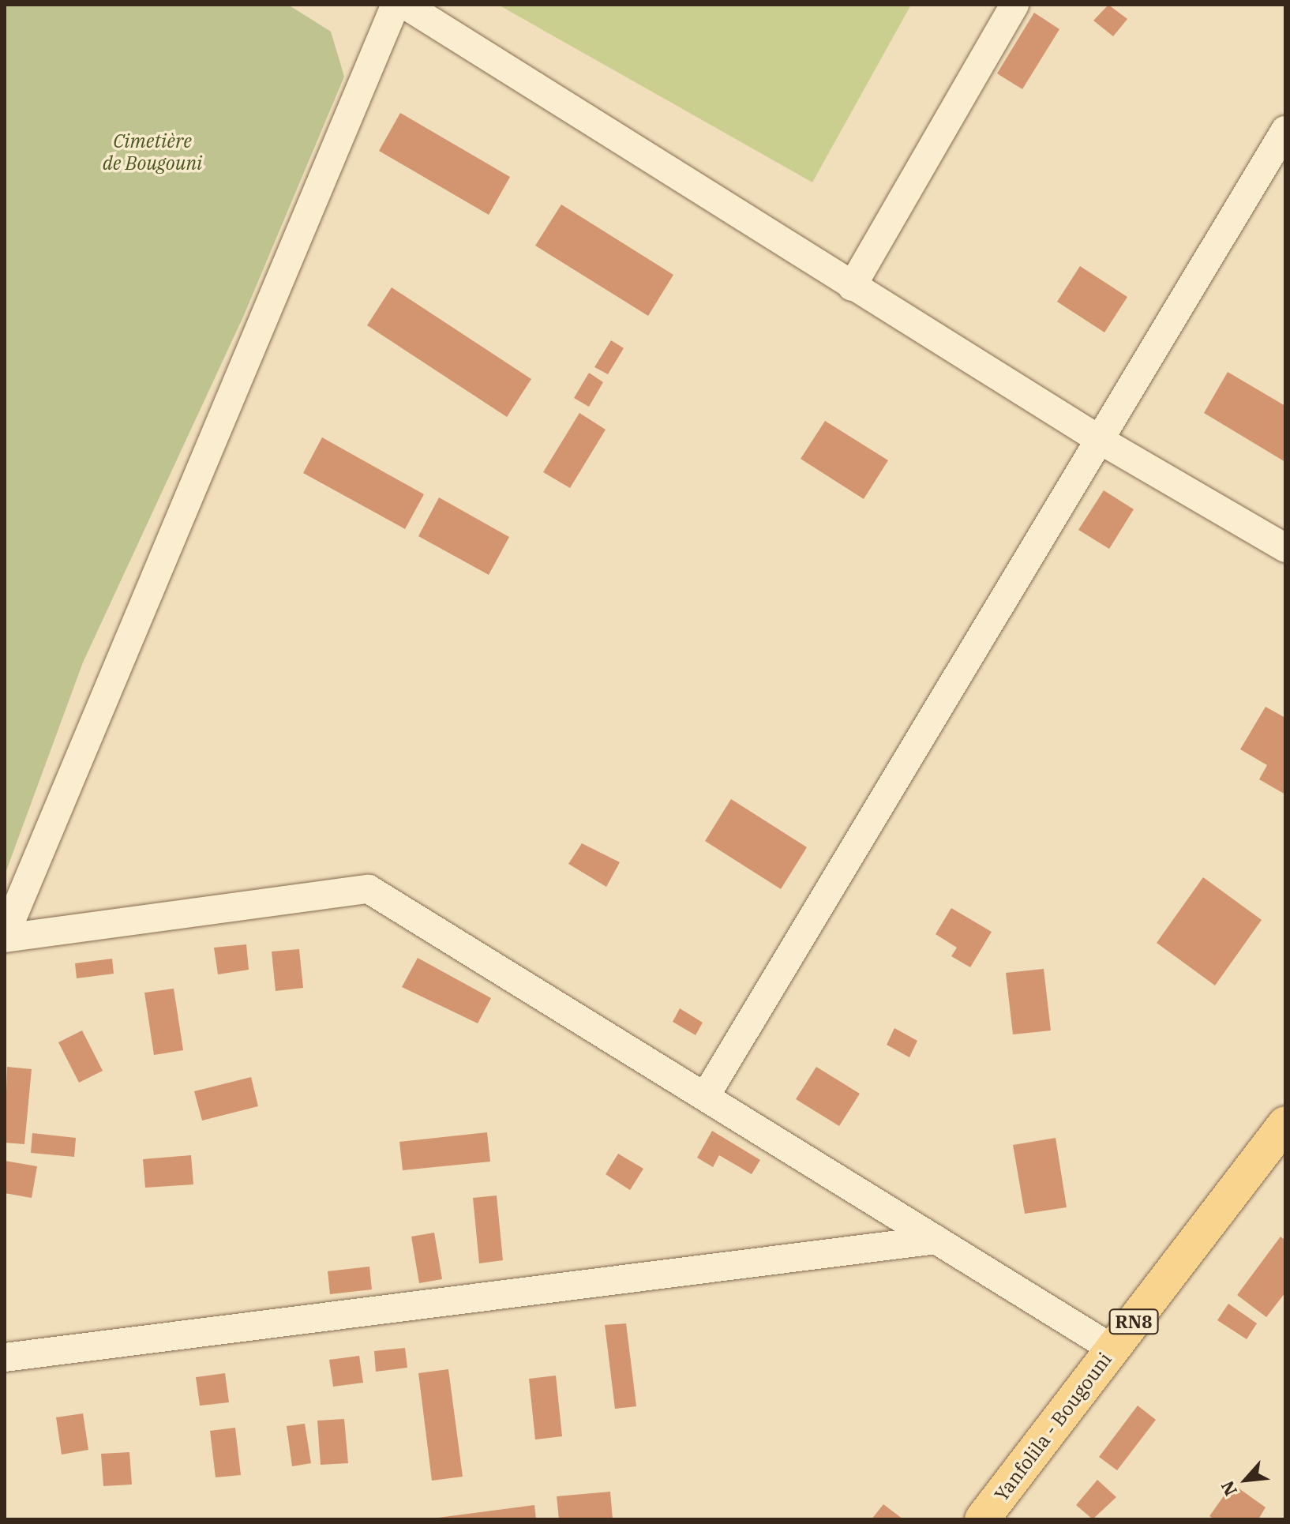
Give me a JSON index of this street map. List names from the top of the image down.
{
  "streets": {
    "main road": ["RN8", "Yanfolila - Bougouni"]
  },
  "parks": ["Cimetière de Bougouni"],
  "north": "bottom left"
}
